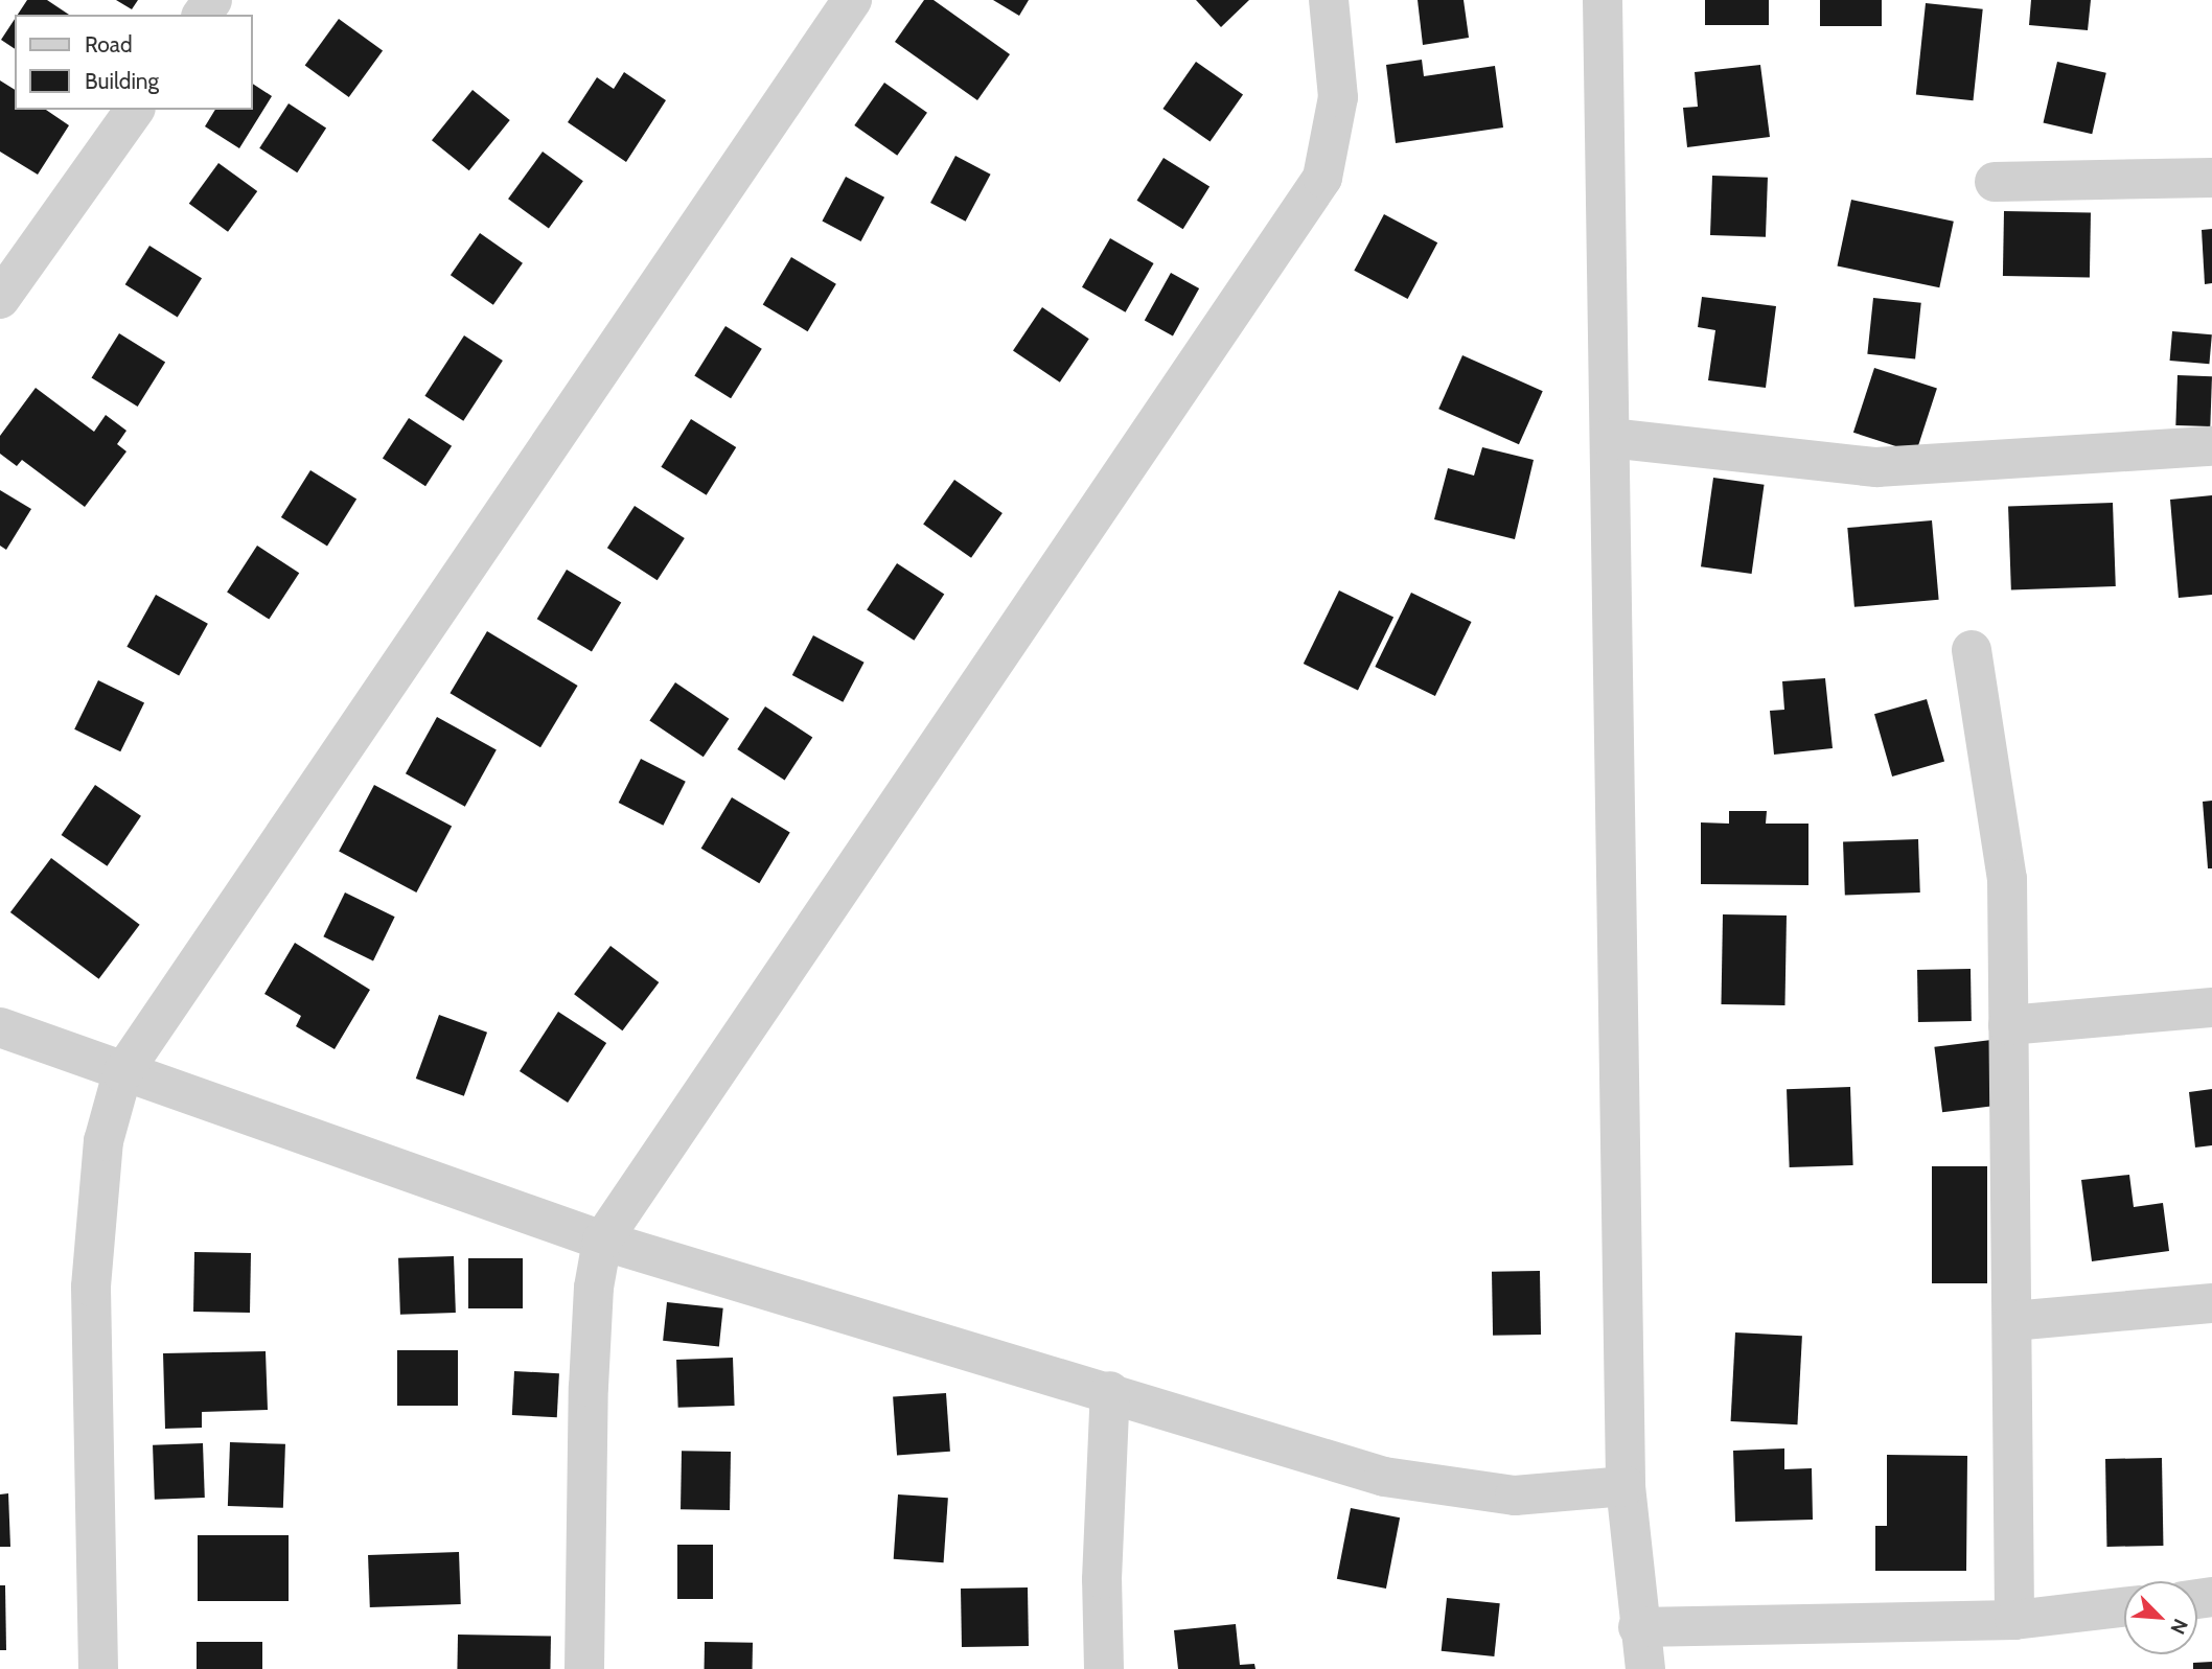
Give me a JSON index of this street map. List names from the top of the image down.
{
  "legend": ["Road", "Building"],
  "north": "bottom right"
}
